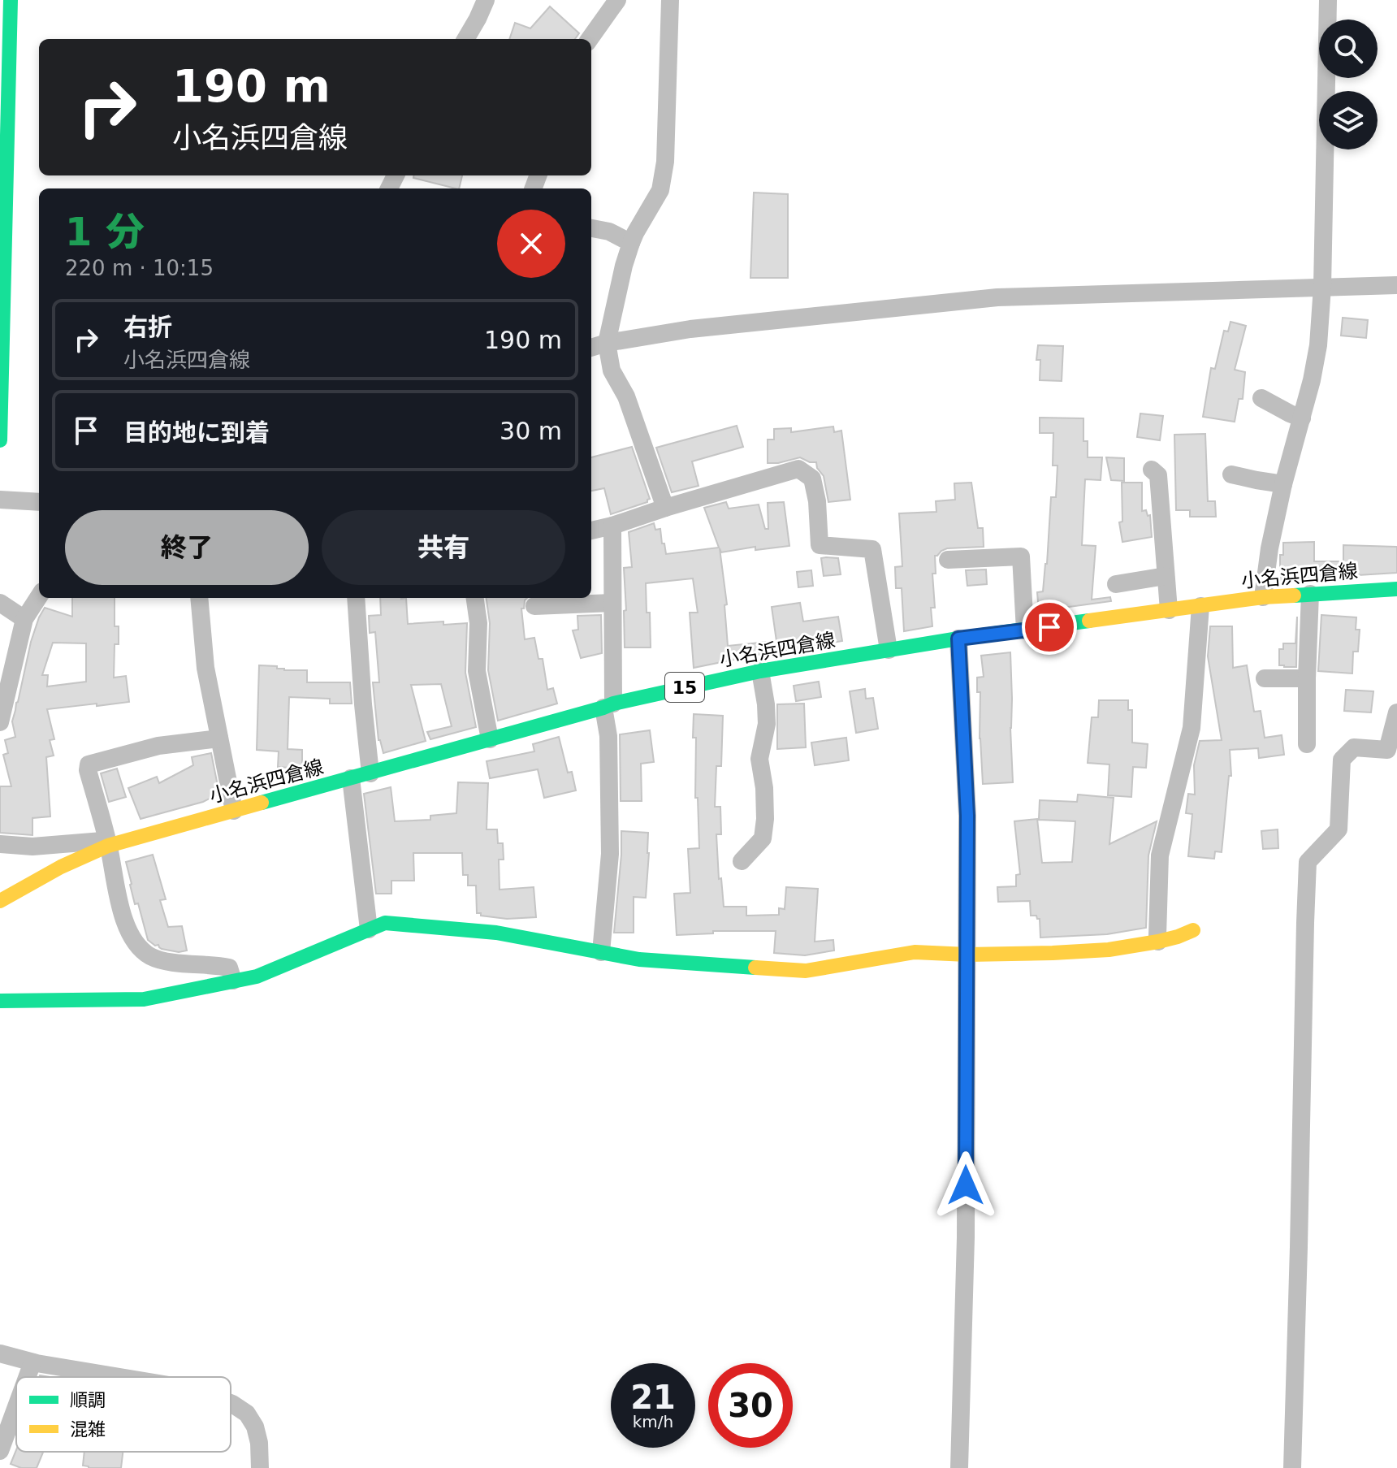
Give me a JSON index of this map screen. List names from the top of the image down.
{
  "streets": {
    "street": ["小名浜四倉線", "15"]
  },
  "legend": ["順調", "混雑"],
  "page": {
    "turn": ["190 m", "小名浜四倉線"],
    "heading": ["1 分", "220 m · 10:15"],
    "list": [
      {
        "name": "右折",
        "note": "小名浜四倉線",
        "value": "190 m"
      },
      {
        "name": "目的地に到着",
        "value": "30 m"
      }
    ],
    "buttons": ["終了", "共有"],
    "speed": "21 km/h",
    "limit": "30"
  }
}
